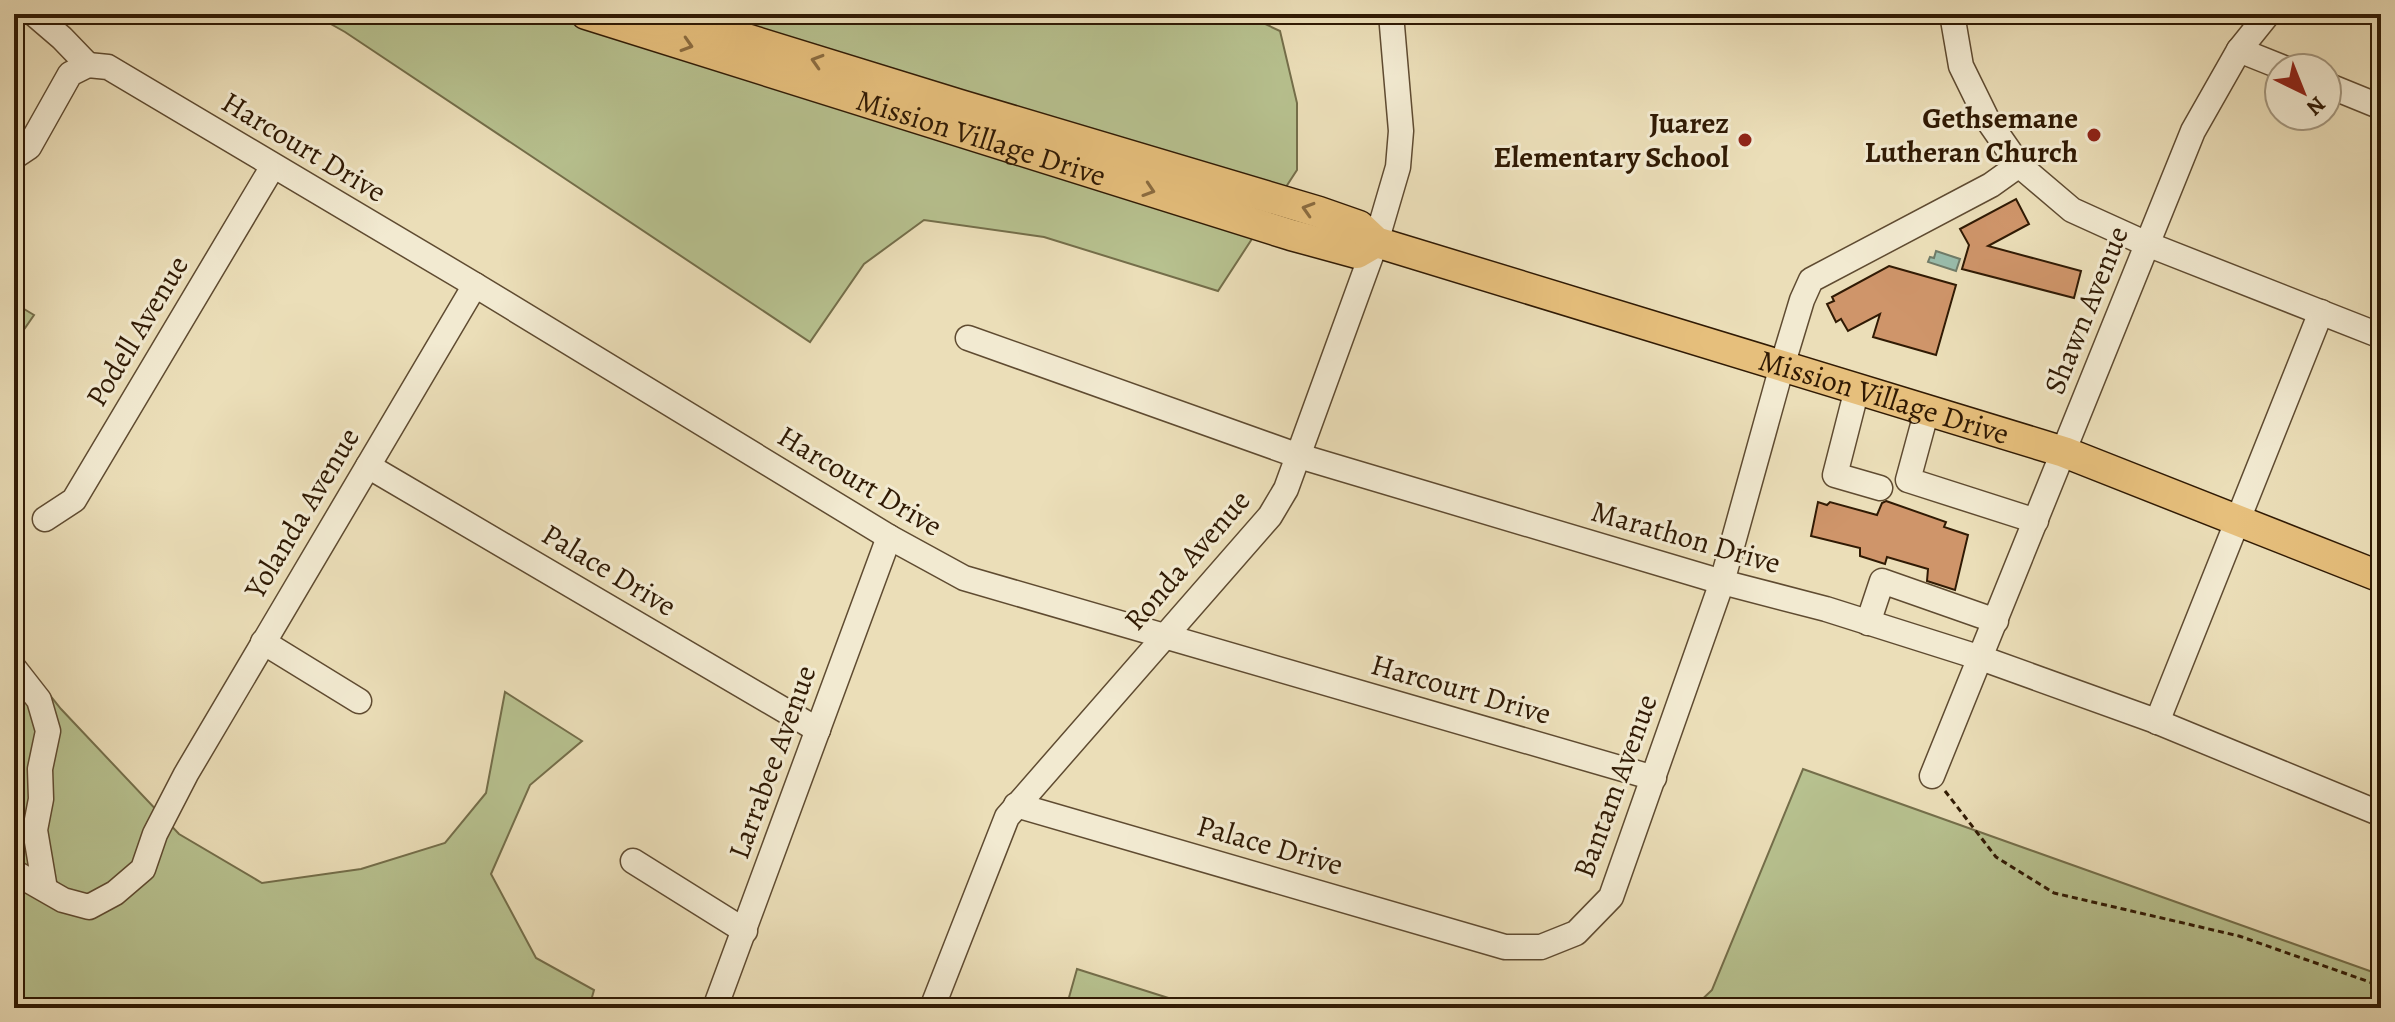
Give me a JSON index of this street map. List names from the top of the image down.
{
  "streets": {
    "main road": ["Mission Village Drive"],
    "street": [
      "Harcourt Drive",
      "Shawn Avenue",
      "Podell Avenue",
      "Yolanda Avenue",
      "Marathon Drive",
      "Ronda Avenue",
      "Palace Drive",
      "Larrabee Avenue",
      "Bantam Avenue"
    ]
  },
  "crossings": [
    ["Mission Village Drive", "Shawn Avenue"],
    ["Mission Village Drive", "Ronda Avenue"],
    ["Mission Village Drive", "Bantam Avenue"],
    ["Harcourt Drive", "Podell Avenue"],
    ["Harcourt Drive", "Yolanda Avenue"],
    ["Harcourt Drive", "Ronda Avenue"],
    ["Harcourt Drive", "Larrabee Avenue"],
    ["Harcourt Drive", "Bantam Avenue"],
    ["Shawn Avenue", "Marathon Drive"],
    ["Yolanda Avenue", "Palace Drive"],
    ["Marathon Drive", "Ronda Avenue"],
    ["Marathon Drive", "Bantam Avenue"],
    ["Ronda Avenue", "Palace Drive"],
    ["Palace Drive", "Larrabee Avenue"],
    ["Palace Drive", "Bantam Avenue"]
  ],
  "places": ["Gethsemane Lutheran Church", "Juarez Elementary School"],
  "north": "bottom right"
}
